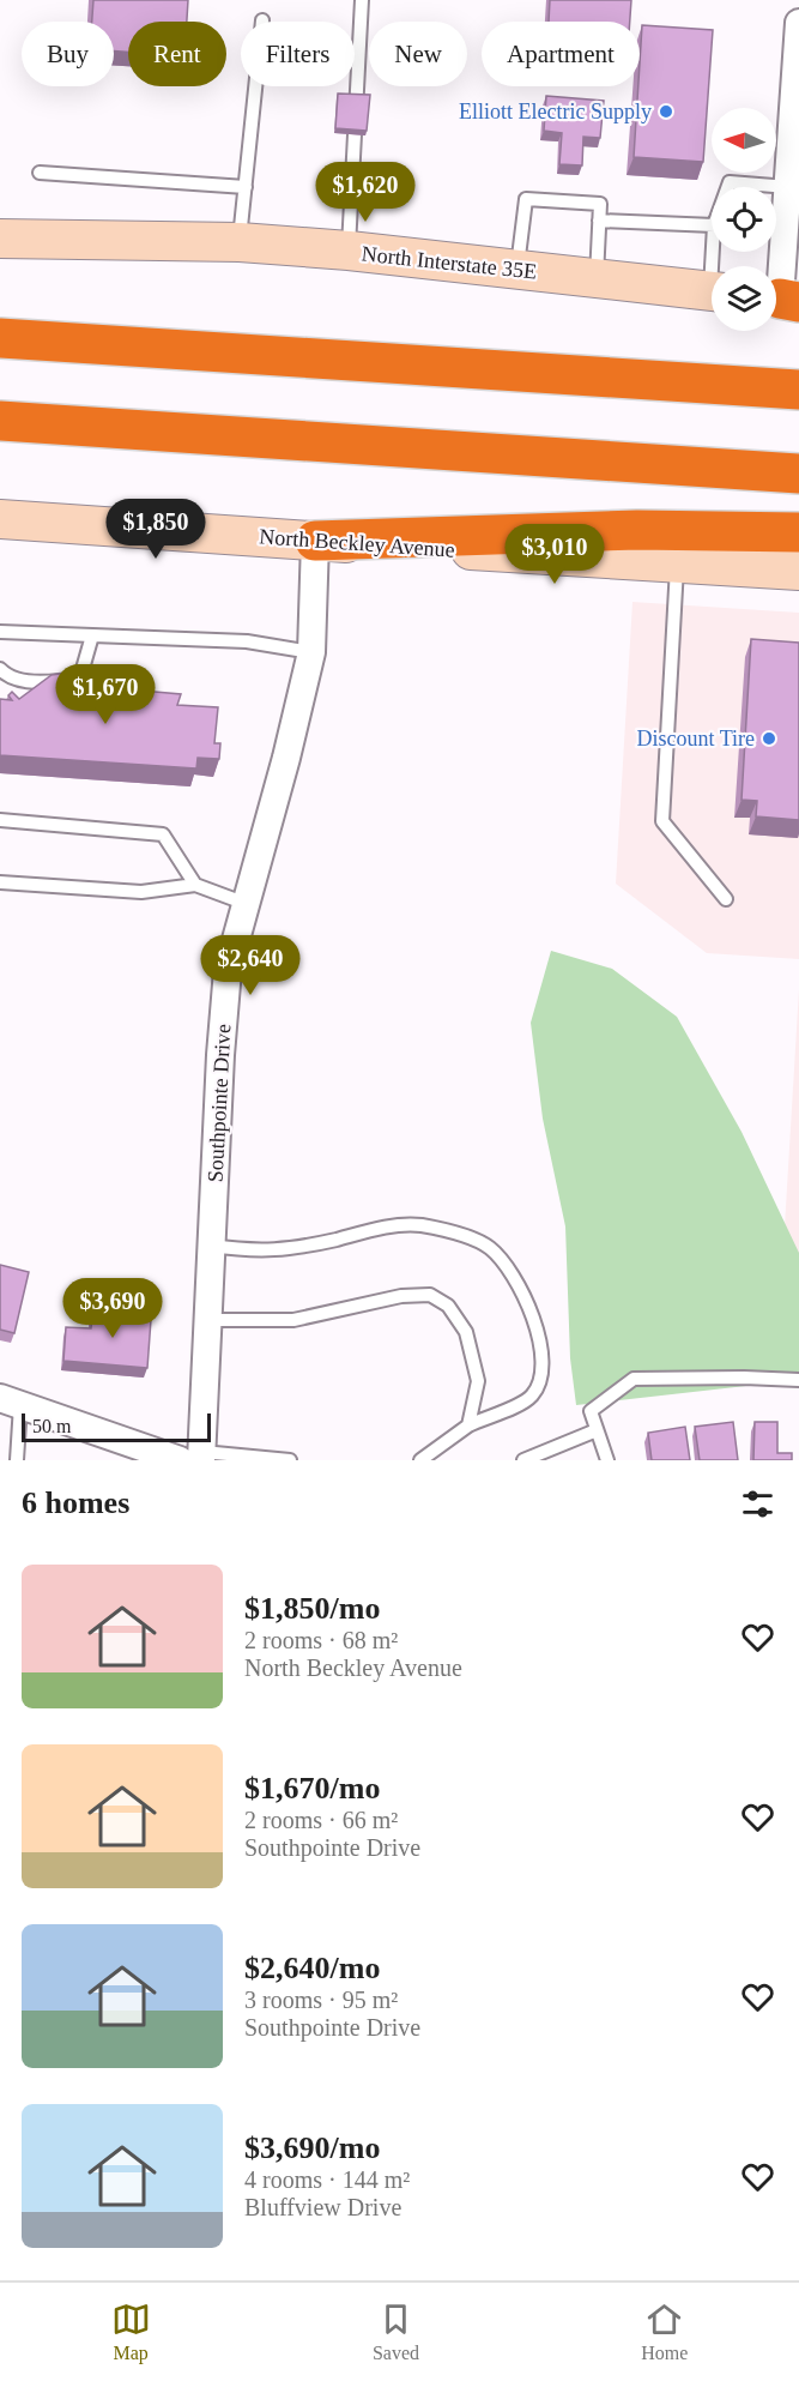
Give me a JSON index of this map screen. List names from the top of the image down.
{
  "streets": {
    "main road": ["North Interstate 35E", "North Beckley Avenue"],
    "street": ["Southpointe Drive"]
  },
  "crossings": [
    ["North Beckley Avenue", "Southpointe Drive"]
  ],
  "places": ["Elliott Electric Supply", "Discount Tire"],
  "scale_bar": "50 m",
  "north": "left",
  "page": {
    "chip": [
      "Buy",
      "Rent",
      "Filters",
      "New",
      "Apartment"
    ],
    "price": [
      "$1,620",
      "$1,850",
      "$3,010",
      "$1,670",
      "$2,640",
      "$3,690"
    ],
    "scale": "50 m",
    "heading": "6 homes",
    "list": [
      {
        "name": "$1,850/mo",
        "note": "2 rooms · 68 m² · North Beckley Avenue"
      },
      {
        "name": "$1,670/mo",
        "note": "2 rooms · 66 m² · Southpointe Drive"
      },
      {
        "name": "$2,640/mo",
        "note": "3 rooms · 95 m² · Southpointe Drive"
      },
      {
        "name": "$3,690/mo",
        "note": "4 rooms · 144 m² · Bluffview Drive"
      }
    ],
    "tabs": ["Map", "Saved", "Home"]
  }
}
